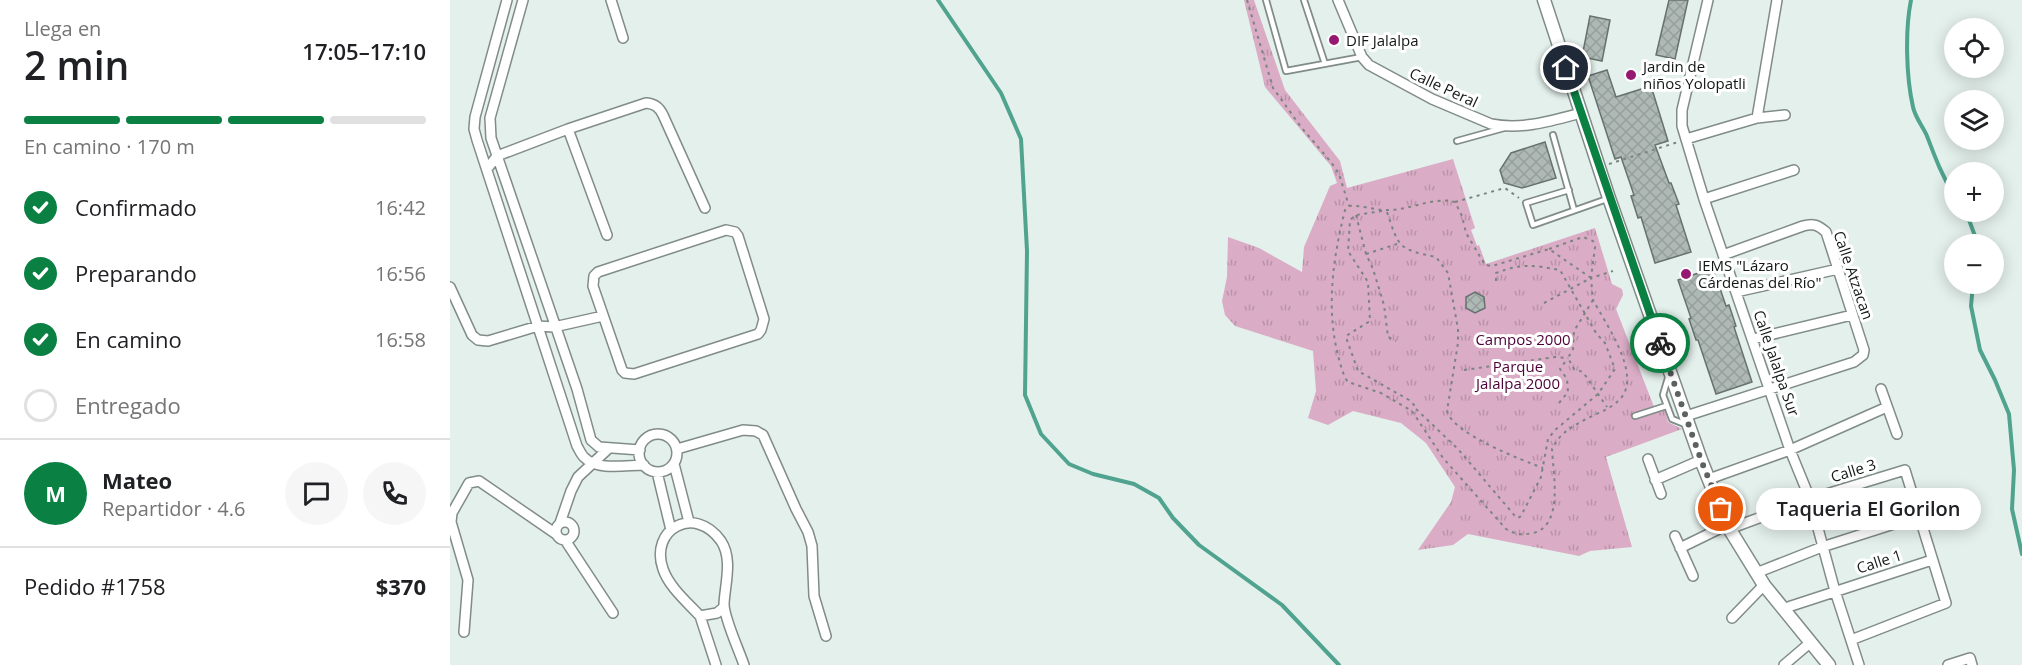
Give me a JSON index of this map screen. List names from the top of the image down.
{
  "streets": {
    "street": [
      "Calle Peral",
      "Calle Atzacan",
      "Calle Jalalpa Sur",
      "Calle 3",
      "Calle 1"
    ]
  },
  "crossings": [
    ["Calle Atzacan", "Calle Jalalpa Sur"],
    ["Calle Jalalpa Sur", "Calle 3"],
    ["Calle Jalalpa Sur", "Calle 1"]
  ],
  "parks": ["Campos 2000", "Parque Jalalpa 2000"],
  "places": [
    "DIF Jalalpa",
    "Jardin de niños Yolopatli",
    "IEMS \"Lázaro Cárdenas del Río\"",
    "Taqueria El Gorilon"
  ],
  "page": {
    "heading": ["2 min", "Llega en", "17:05–17:10"],
    "panel": [
      "Mateo",
      "Repartidor · 4.6",
      "Pedido #1758",
      "$370"
    ],
    "map_buttons": ["+", "−"],
    "bar": "En camino · 170 m",
    "list": [
      ["Confirmado", "16:42"],
      ["Preparando", "16:56"],
      ["En camino", "16:58"],
      "Entregado"
    ],
    "round": "M",
    "bubble": "Taqueria El Gorilon"
  }
}
